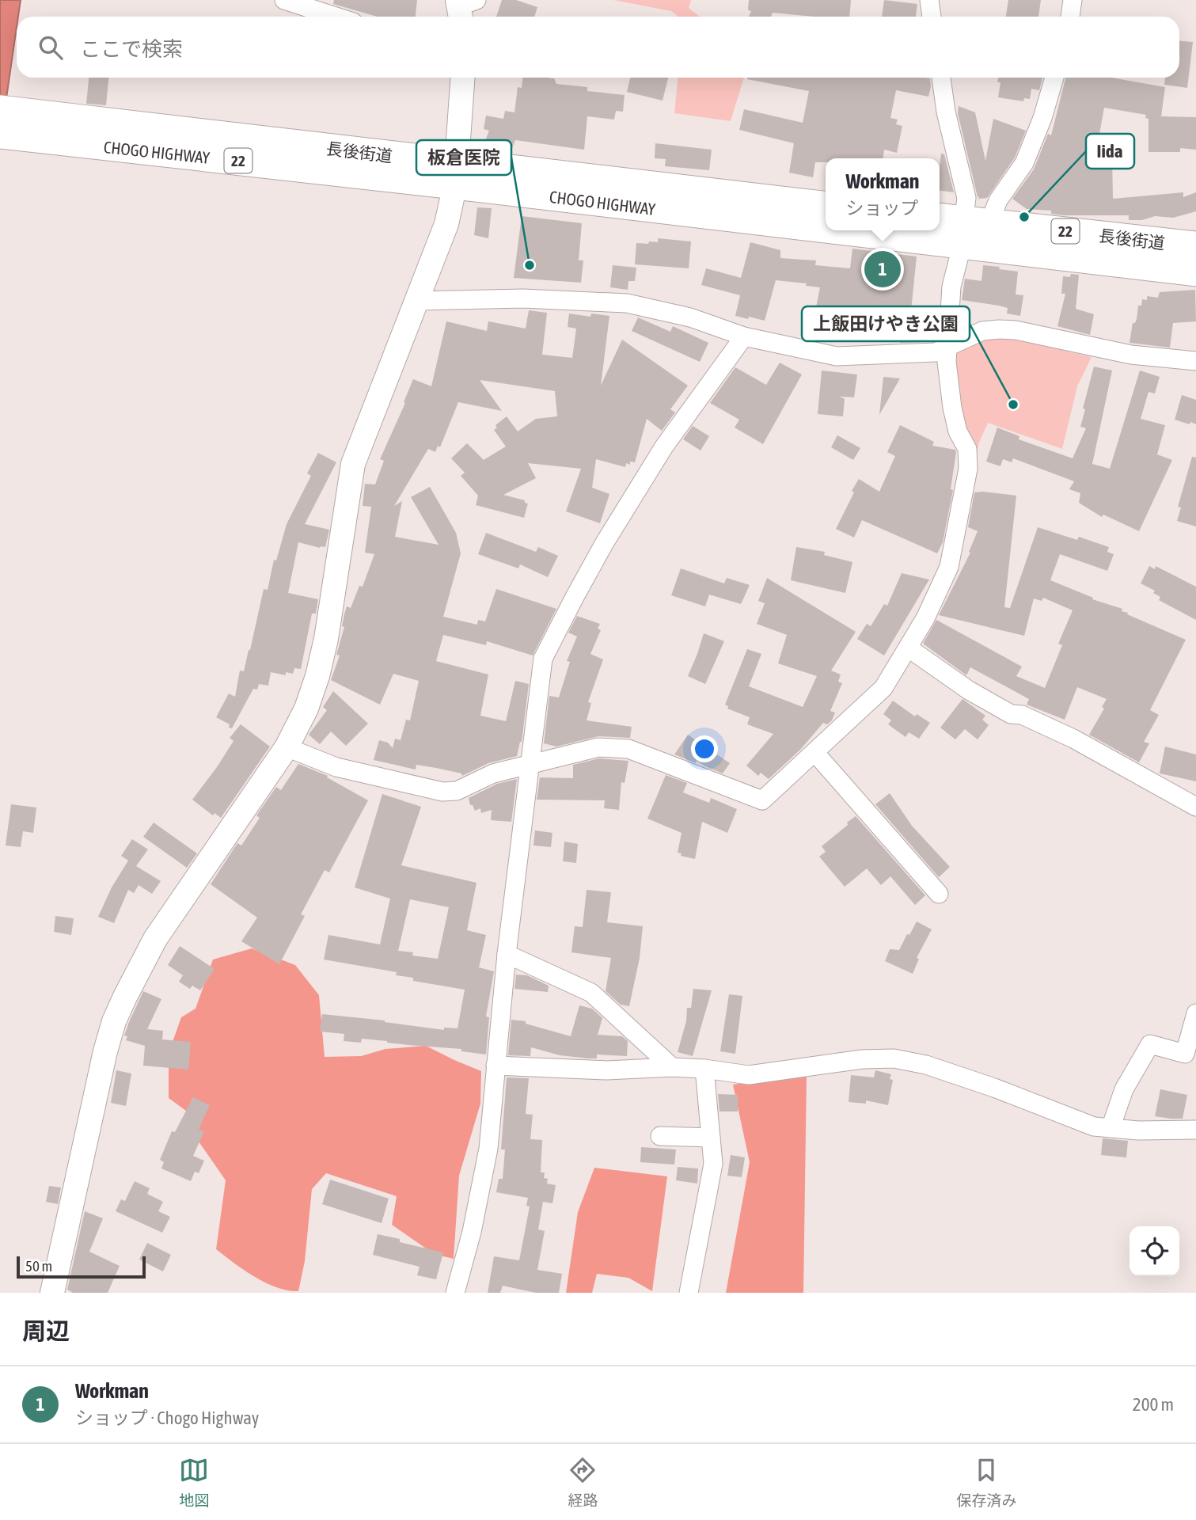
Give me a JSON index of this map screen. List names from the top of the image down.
{
  "streets": {
    "main road": ["CHOGO HIGHWAY", "長後街道", "22"]
  },
  "crossings": [
    ["CHOGO HIGHWAY", "長後街道"],
    ["CHOGO HIGHWAY", "22"]
  ],
  "places": ["Iida", "板倉医院", "上飯田けやき公園"],
  "scale_bar": "50 m",
  "page": {
    "search": "ここで検索",
    "popup": ["Workman", "ショップ"],
    "pins": "1",
    "scale": "50 m",
    "heading": "周辺",
    "list": [
      {
        "mark": "1",
        "name": "Workman",
        "note": "ショップ · Chogo Highway",
        "value": "200 m"
      }
    ],
    "nav": ["地図", "経路", "保存済み"]
  }
}
